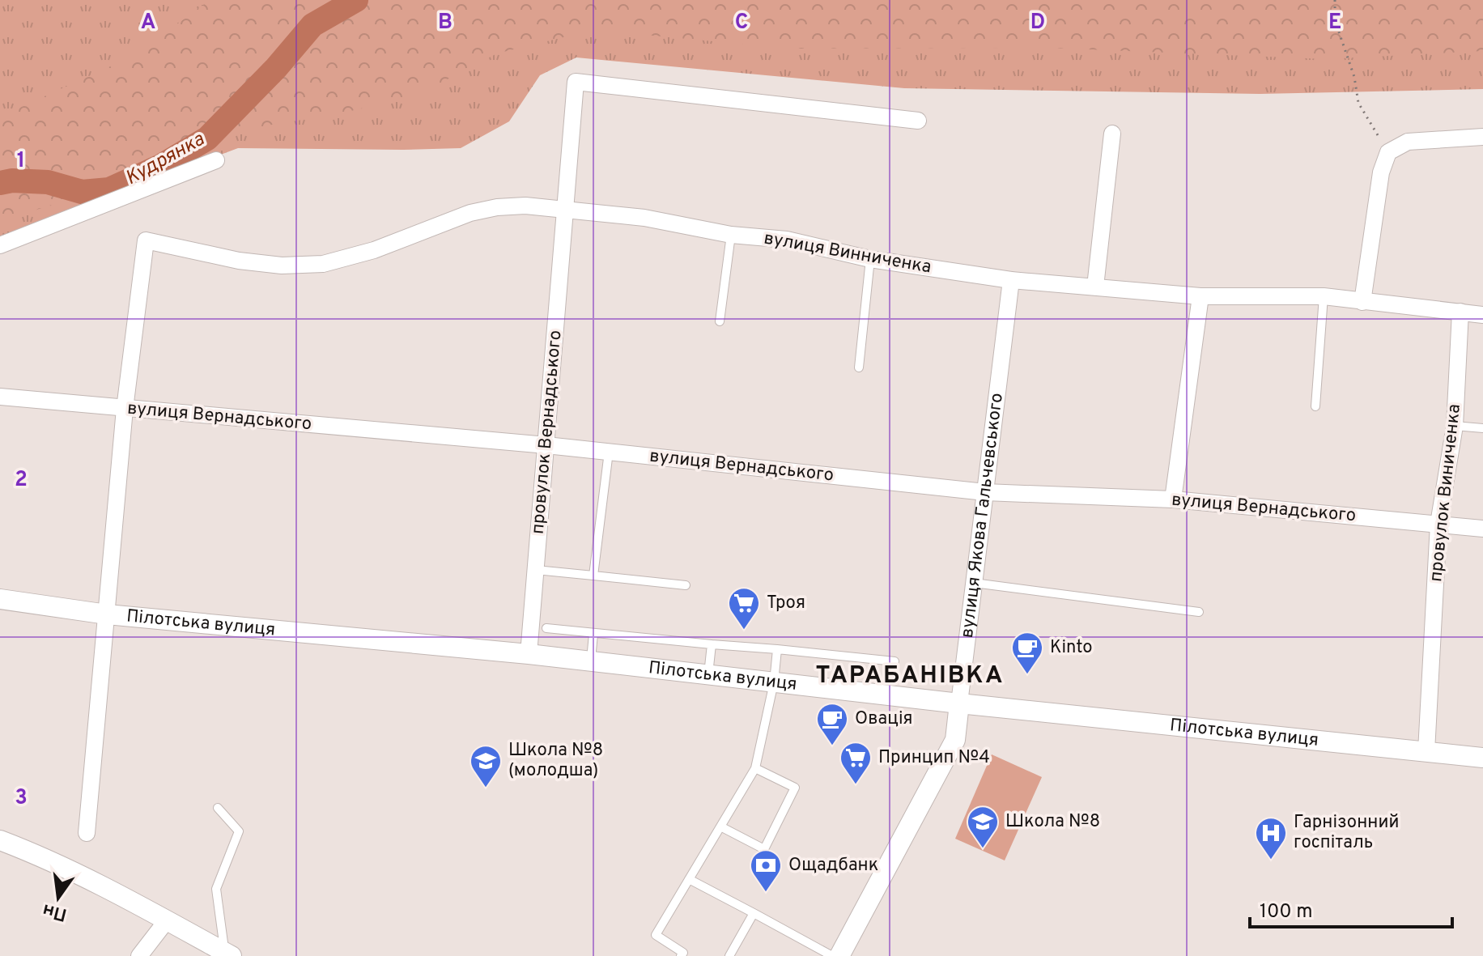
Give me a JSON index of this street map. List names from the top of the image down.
{
  "streets": {
    "street": [
      "вулиця Винниченка",
      "вулиця Вернадського",
      "провулок Вернадського",
      "провулок Виниченка",
      "вулиця Якова Гальчевського",
      "Пілотська вулиця"
    ]
  },
  "crossings": [
    ["вулиця Винниченка", "вулиця Вернадського"],
    ["вулиця Винниченка", "провулок Вернадського"],
    ["вулиця Винниченка", "провулок Виниченка"],
    ["вулиця Винниченка", "вулиця Якова Гальчевського"],
    ["вулиця Вернадського", "провулок Вернадського"],
    ["вулиця Вернадського", "провулок Виниченка"],
    ["вулиця Вернадського", "вулиця Якова Гальчевського"],
    ["провулок Вернадського", "Пілотська вулиця"],
    ["провулок Виниченка", "Пілотська вулиця"],
    ["вулиця Якова Гальчевського", "Пілотська вулиця"]
  ],
  "districts": ["ТАРАБАНІВКА"],
  "water": ["Кудрянка"],
  "places": {
    "supermarket": ["Троя", "Принцип №4"],
    "cafe": ["Kinto", "Овація"],
    "school or university": ["Школа №8 (молодша)", "Школа №8"],
    "hospital": ["Гарнізонний госпіталь"],
    "bank": ["Ощадбанк"]
  },
  "scale_bar": "100 m",
  "north": "bottom",
  "grid": {
    "columns": [
      "A",
      "B",
      "C",
      "D",
      "E"
    ],
    "rows": ["1", "2", "3"]
  }
}
